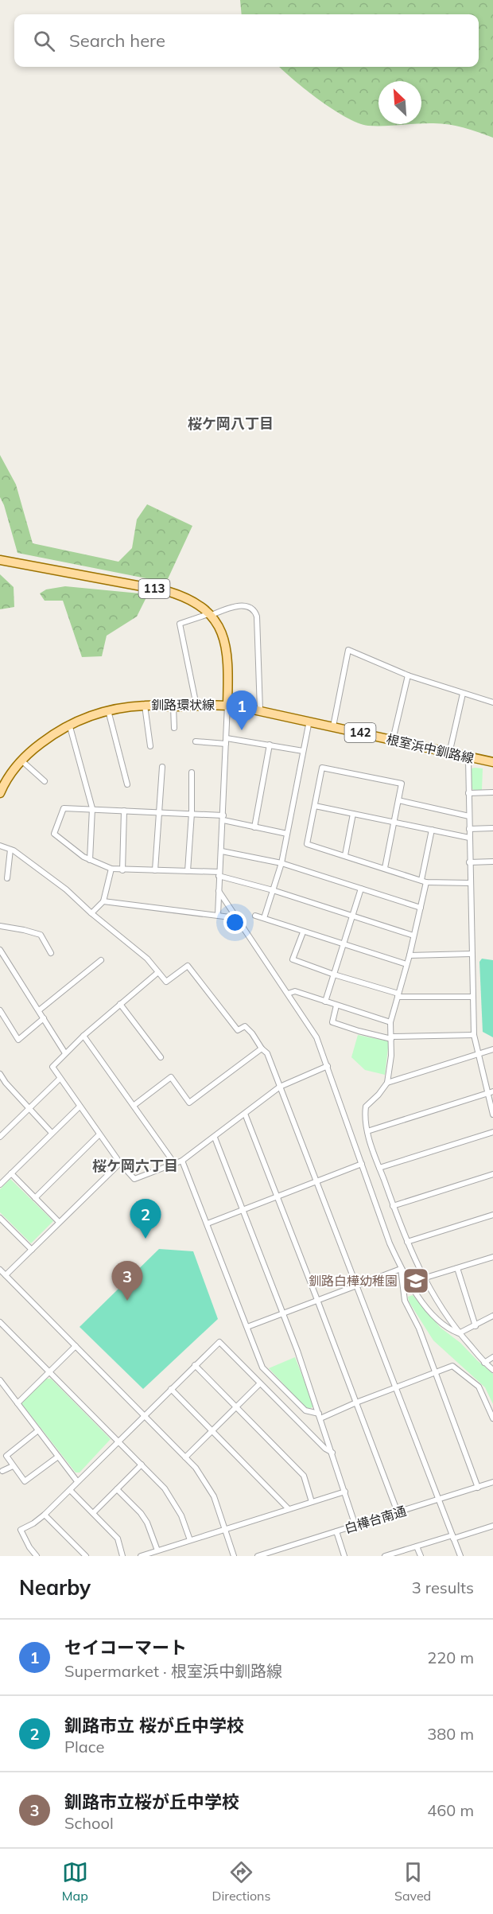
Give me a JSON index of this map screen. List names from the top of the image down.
{
  "streets": {
    "main road": [
      "113",
      "釧路環状線",
      "142",
      "根室浜中釧路線"
    ],
    "street": ["白樺台南通"]
  },
  "crossings": [
    ["釧路環状線", "根室浜中釧路線"]
  ],
  "districts": ["桜ケ岡八丁目", "桜ケ岡六丁目"],
  "places": {
    "school or university": ["釧路白樺幼稚園"]
  },
  "north": "top left",
  "page": {
    "search": "Search here",
    "pins": ["1", "2", "3"],
    "heading": ["Nearby", "3 results"],
    "list": [
      {
        "mark": "1",
        "name": "セイコーマート",
        "note": "Supermarket · 根室浜中釧路線",
        "value": "220 m"
      },
      {
        "mark": "2",
        "name": "釧路市立 桜が丘中学校",
        "note": "Place",
        "value": "380 m"
      },
      {
        "mark": "3",
        "name": "釧路市立桜が丘中学校",
        "note": "School",
        "value": "460 m"
      }
    ],
    "nav": ["Map", "Directions", "Saved"]
  }
}
